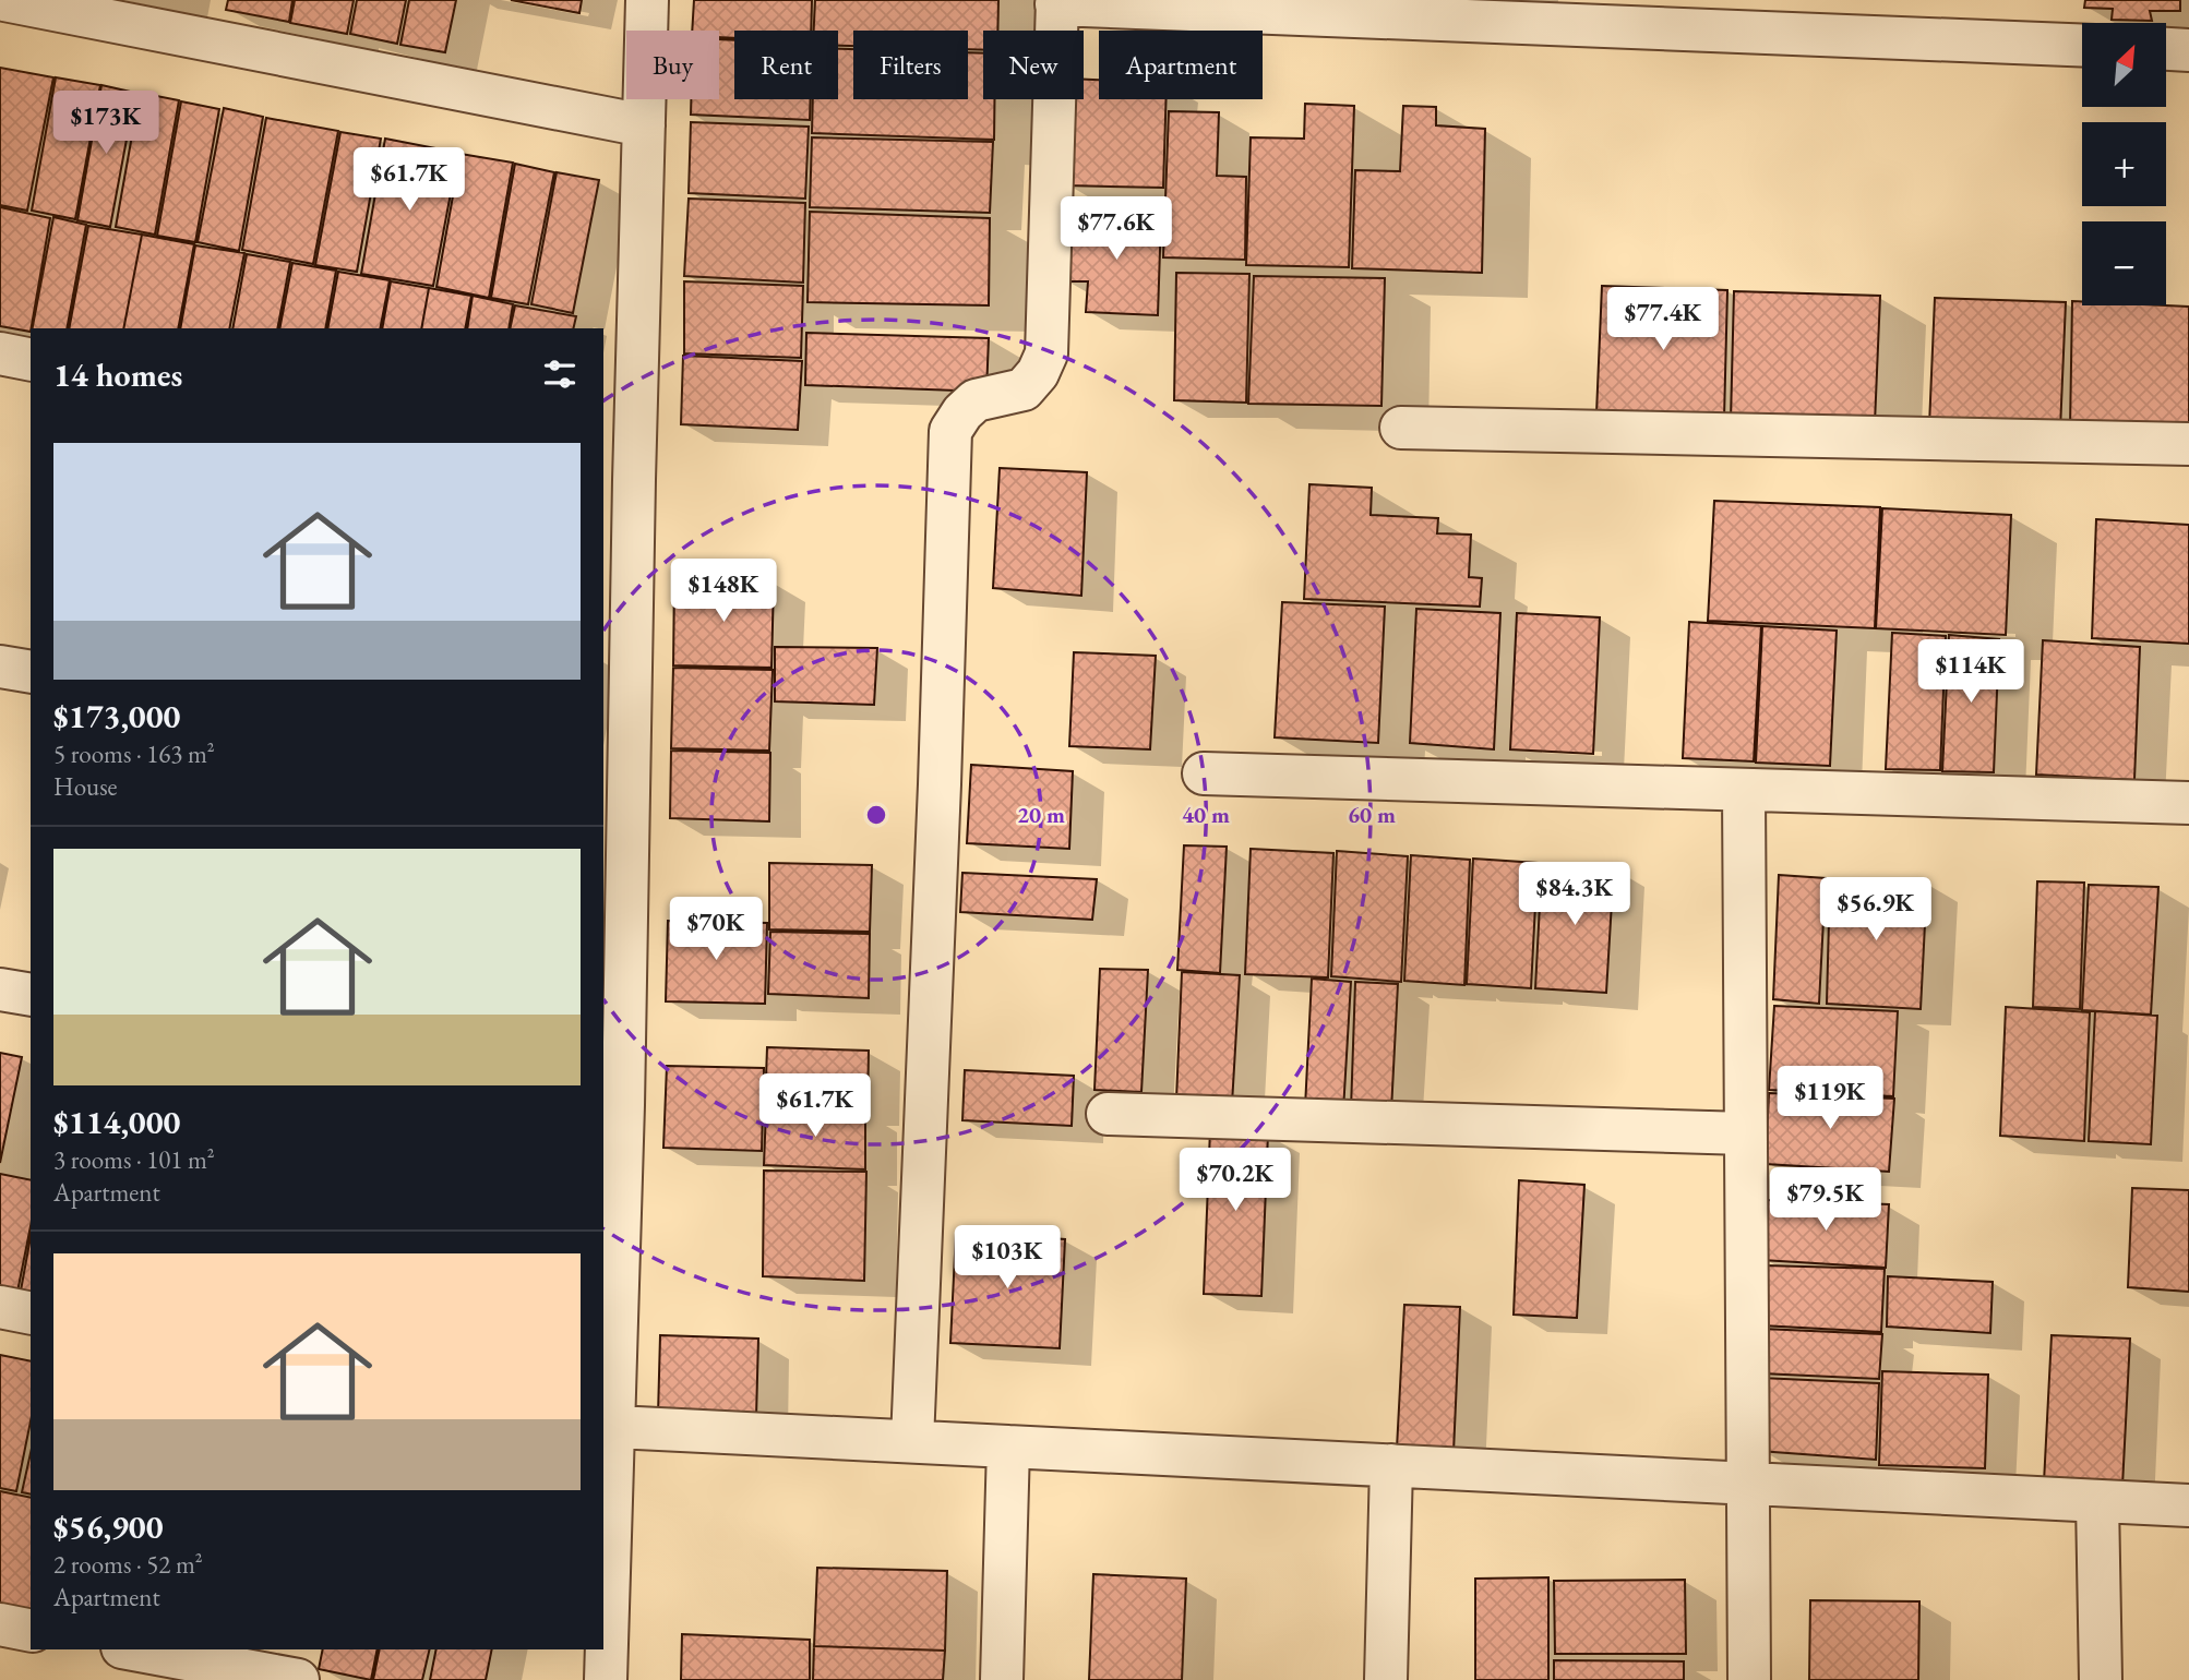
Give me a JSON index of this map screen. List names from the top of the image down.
{
  "north": "top right",
  "page": {
    "map_buttons": ["+", "−"],
    "chip": [
      "Buy",
      "Rent",
      "Filters",
      "New",
      "Apartment"
    ],
    "price": [
      "$173K",
      "$61.7K",
      "$77.6K",
      "$77.4K",
      "$148K",
      "$114K",
      "$84.3K",
      "$56.9K",
      "$70K",
      "$119K",
      "$61.7K",
      "$70.2K",
      "$79.5K",
      "$103K"
    ],
    "heading": "14 homes",
    "list": [
      {
        "name": "$173,000",
        "note": "5 rooms · 163 m² · House"
      },
      {
        "name": "$114,000",
        "note": "3 rooms · 101 m² · Apartment"
      },
      {
        "name": "$56,900",
        "note": "2 rooms · 52 m² · Apartment"
      }
    ]
  },
  "rings": ["20 m", "40 m", "60 m"]
}
